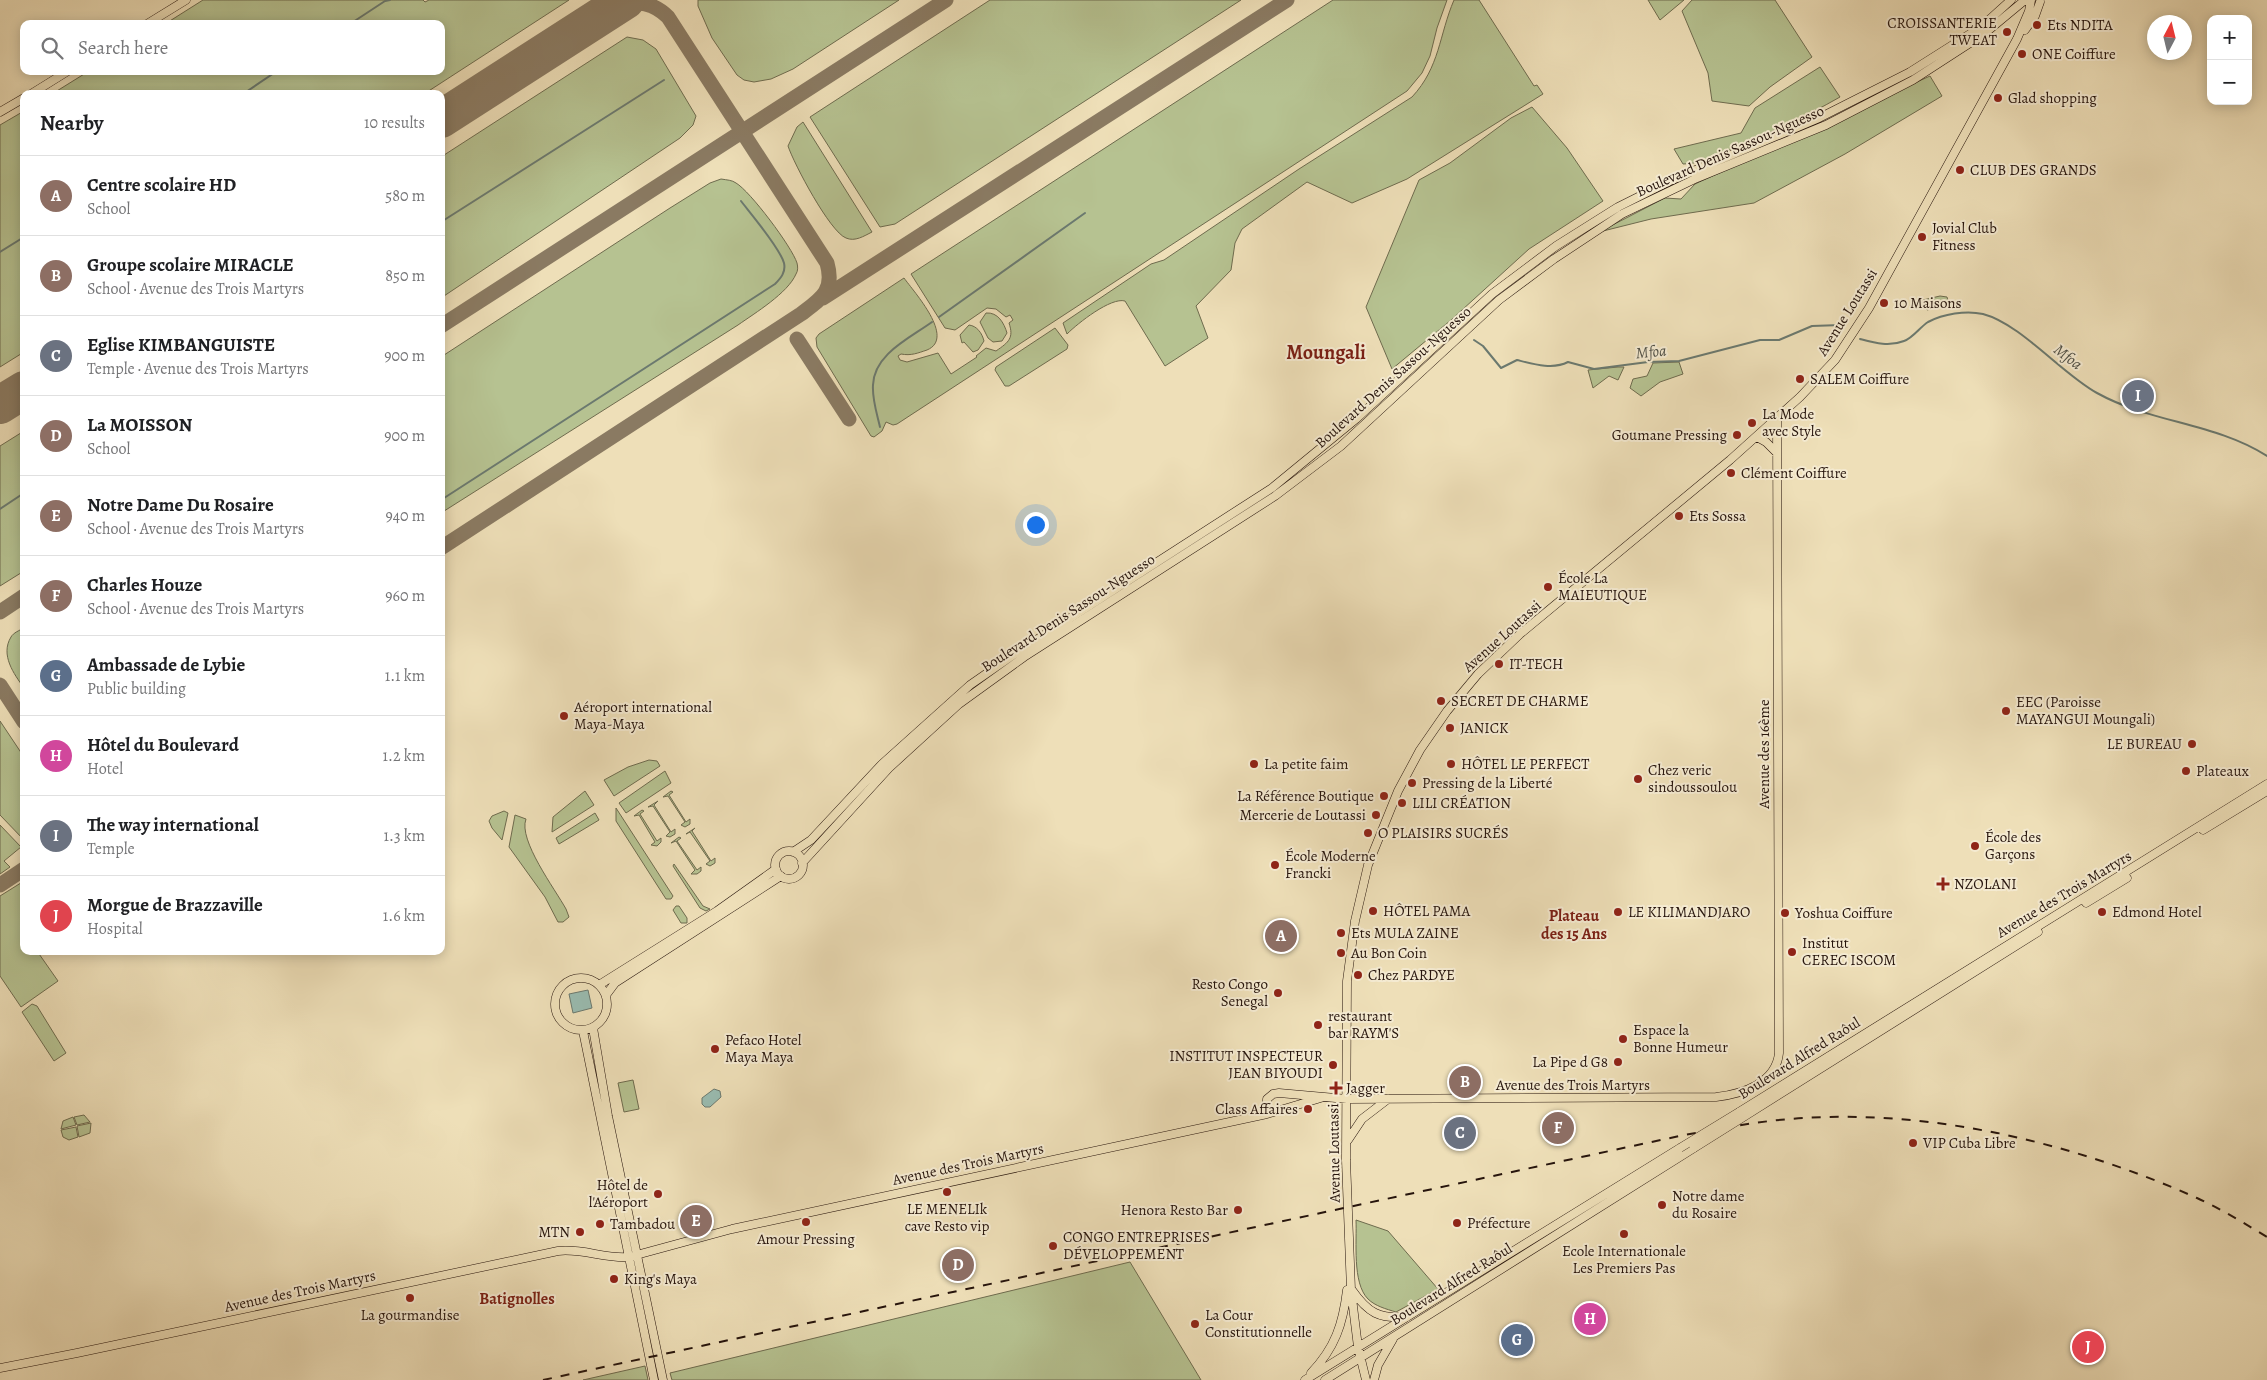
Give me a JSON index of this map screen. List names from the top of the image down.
{
  "streets": {
    "main road": [
      "Boulevard Denis Sassou-Nguesso",
      "Avenue Loutassi",
      "Avenue des 16ème",
      "Avenue des Trois Martyrs",
      "Boulevard Alfred Raôul"
    ]
  },
  "crossings": [
    ["Avenue Loutassi", "Avenue des 16ème"],
    ["Avenue Loutassi", "Avenue des Trois Martyrs"],
    ["Avenue Loutassi", "Boulevard Alfred Raôul"],
    ["Avenue des 16ème", "Avenue des Trois Martyrs"],
    ["Avenue des Trois Martyrs", "Boulevard Alfred Raôul"]
  ],
  "districts": ["Moungali", "Plateau des 15 Ans", "Batignolles"],
  "water": ["Mfoa"],
  "places": {
    "other": [
      "Ets NDITA",
      "CROISSANTERIE TWEAT",
      "ONE Coiffure",
      "Glad shopping",
      "CLUB DES GRANDS",
      "Jovial Club Fitness",
      "10 Maisons",
      "SALEM Coiffure",
      "La Mode avec Style",
      "Goumane Pressing",
      "Clément Coiffure",
      "Ets Sossa",
      "École La MAIEUTIQUE",
      "IT-TECH",
      "SECRET DE CHARME",
      "EEC (Paroisse MAYANGUI Moungali)",
      "Aéroport international Maya-Maya",
      "JANICK",
      "LE BUREAU",
      "La petite faim",
      "HÔTEL LE PERFECT",
      "Plateaux",
      "Chez veric sindoussoulou",
      "Pressing de la Liberté",
      "La Référence Boutique",
      "LILI CRÉATION",
      "Mercerie de Loutassi",
      "O PLAISIRS SUCRÉS",
      "École des Garçons",
      "École Moderne Francki",
      "HÔTEL PAMA",
      "LE KILIMANDJARO",
      "Edmond Hotel",
      "Yoshua Coiffure",
      "Ets MULA ZAINE",
      "Institut CEREC ISCOM",
      "Au Bon Coin",
      "Chez PARDYE",
      "Resto Congo Senegal",
      "restaurant bar RAYM'S",
      "Espace la Bonne Humeur",
      "Pefaco Hotel Maya Maya",
      "La Pipe d G8",
      "INSTITUT INSPECTEUR JEAN BIYOUDI",
      "Class Affaires",
      "VIP Cuba Libre",
      "LE MENELIk cave Resto vip",
      "Hôtel de l'Aéroport",
      "Notre dame du Rosaire",
      "Henora Resto Bar",
      "Amour Pressing",
      "Préfecture",
      "Tambadou",
      "MTN",
      "Ecole Internationale Les Premiers Pas",
      "CONGO ENTREPRISES DÉVELOPPEMENT",
      "King's Maya",
      "La gourmandise",
      "La Cour Constitutionnelle"
    ],
    "health": ["NZOLANI", "Jagger"]
  },
  "north": "top",
  "page": {
    "map_buttons": ["+", "−"],
    "search": "Search here",
    "heading": ["Nearby", "10 results"],
    "list": [
      {
        "mark": "A",
        "name": "Centre scolaire HD",
        "note": "School",
        "value": "580 m"
      },
      {
        "mark": "B",
        "name": "Groupe scolaire MIRACLE",
        "note": "School · Avenue des Trois Martyrs",
        "value": "850 m"
      },
      {
        "mark": "C",
        "name": "Eglise KIMBANGUISTE",
        "note": "Temple · Avenue des Trois Martyrs",
        "value": "900 m"
      },
      {
        "mark": "D",
        "name": "La MOISSON",
        "note": "School",
        "value": "900 m"
      },
      {
        "mark": "E",
        "name": "Notre Dame Du Rosaire",
        "note": "School · Avenue des Trois Martyrs",
        "value": "940 m"
      },
      {
        "mark": "F",
        "name": "Charles Houze",
        "note": "School · Avenue des Trois Martyrs",
        "value": "960 m"
      },
      {
        "mark": "G",
        "name": "Ambassade de Lybie",
        "note": "Public building",
        "value": "1.1 km"
      },
      {
        "mark": "H",
        "name": "Hôtel du Boulevard",
        "note": "Hotel",
        "value": "1.2 km"
      },
      {
        "mark": "I",
        "name": "The way international",
        "note": "Temple",
        "value": "1.3 km"
      },
      {
        "mark": "J",
        "name": "Morgue de Brazzaville",
        "note": "Hospital",
        "value": "1.6 km"
      }
    ],
    "pins": [
      "I",
      "A",
      "B",
      "F",
      "C",
      "E",
      "D",
      "H",
      "G",
      "J"
    ]
  }
}
